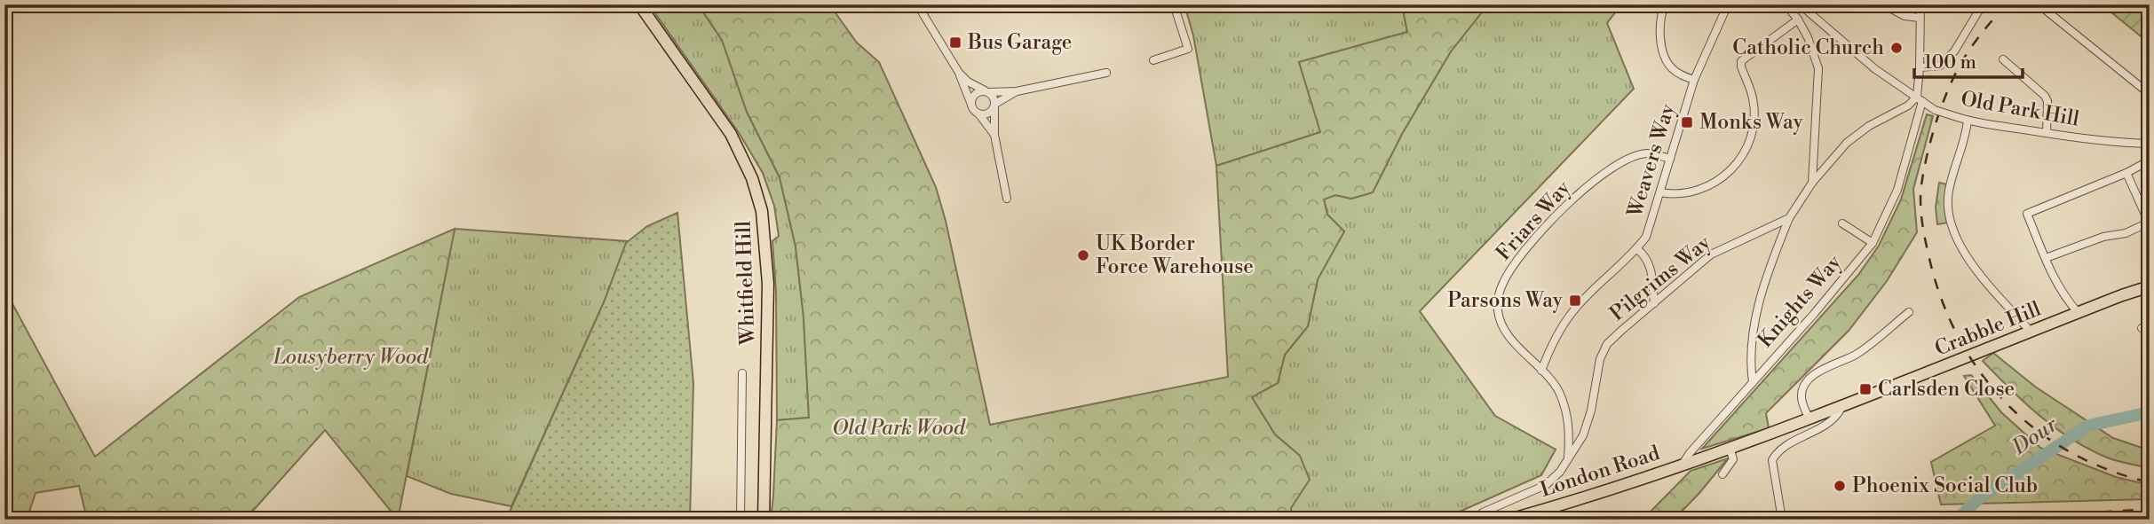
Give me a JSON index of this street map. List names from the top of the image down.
{
  "streets": {
    "main road": ["Whitfield Hill", "Crabble Hill", "London Road"],
    "street": [
      "Old Park Hill",
      "Weavers Way",
      "Friars Way",
      "Pilgrims Way",
      "Knights Way"
    ]
  },
  "crossings": [
    ["Old Park Hill", "Knights Way"],
    ["Weavers Way", "Friars Way"],
    ["Friars Way", "Pilgrims Way"],
    ["Knights Way", "London Road"],
    ["Crabble Hill", "London Road"]
  ],
  "water": ["Dour"],
  "parks": ["Lousyberry Wood", "Old Park Wood"],
  "places": {
    "transit": [
      "Bus Garage",
      "Monks Way",
      "Parsons Way",
      "Carlsden Close"
    ],
    "other": ["Catholic Church", "UK Border Force Warehouse", "Phoenix Social Club"]
  },
  "scale_bar": "100 m"
}
